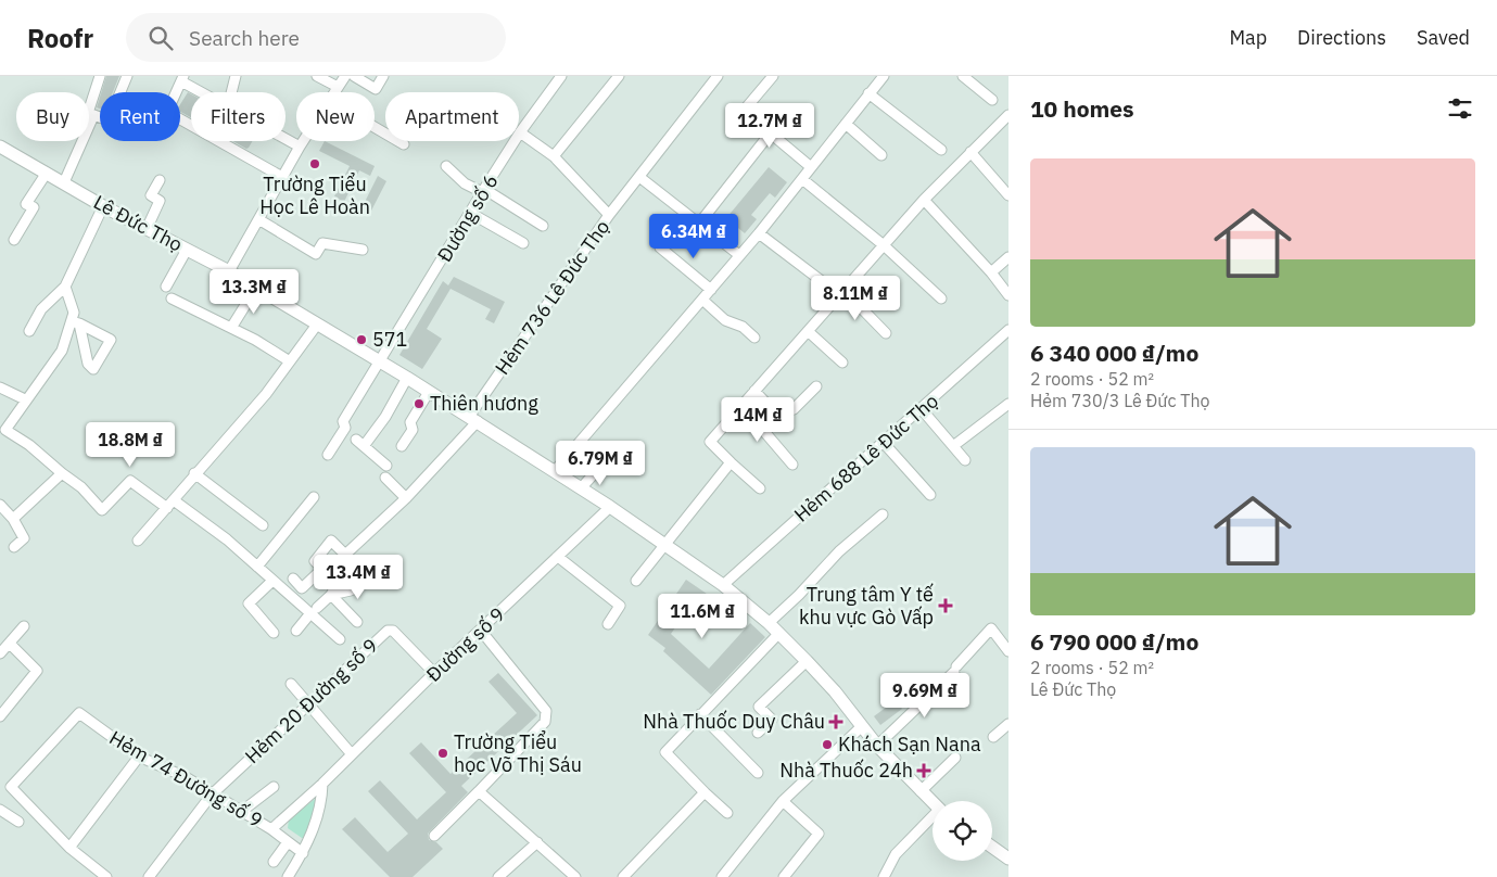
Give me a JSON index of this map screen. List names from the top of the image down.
{
  "streets": {
    "main road": ["Lê Đức Thọ"],
    "street": [
      "Đường số 6",
      "Hẻm 736 Lê Đức Thọ",
      "Hẻm 688 Lê Đức Thọ",
      "Đường số 9",
      "Hẻm 20 Đường số 9",
      "Hẻm 74 Đường số 9"
    ]
  },
  "crossings": [
    ["Đường số 6", "Lê Đức Thọ"],
    ["Lê Đức Thọ", "Hẻm 736 Lê Đức Thọ"],
    ["Lê Đức Thọ", "Hẻm 688 Lê Đức Thọ"],
    ["Lê Đức Thọ", "Đường số 9"],
    ["Đường số 9", "Hẻm 20 Đường số 9"],
    ["Đường số 9", "Hẻm 74 Đường số 9"],
    ["Hẻm 20 Đường số 9", "Hẻm 74 Đường số 9"]
  ],
  "places": {
    "other": [
      "Trường Tiểu Học Lê Hoàn",
      "571",
      "Thiên hương",
      "Khách Sạn Nana",
      "Trường Tiểu học Võ Thị Sáu"
    ],
    "health": ["Trung tâm Y tế khu vực Gò Vấp", "Nhà Thuốc Duy Châu", "Nhà Thuốc 24h"]
  },
  "page": {
    "header": "Roofr",
    "search": "Search here",
    "nav": ["Map", "Directions", "Saved"],
    "heading": "10 homes",
    "chip": [
      "Buy",
      "Rent",
      "Filters",
      "New",
      "Apartment"
    ],
    "price": [
      "12.7M ₫",
      "6.34M ₫",
      "13.3M ₫",
      "8.11M ₫",
      "14M ₫",
      "18.8M ₫",
      "6.79M ₫",
      "13.4M ₫",
      "11.6M ₫",
      "9.69M ₫"
    ],
    "list": [
      {
        "name": "6 340 000 ₫/mo",
        "note": "2 rooms · 52 m² · Hẻm 730/3 Lê Đức Thọ"
      },
      {
        "name": "6 790 000 ₫/mo",
        "note": "2 rooms · 52 m² · Lê Đức Thọ"
      }
    ]
  }
}
